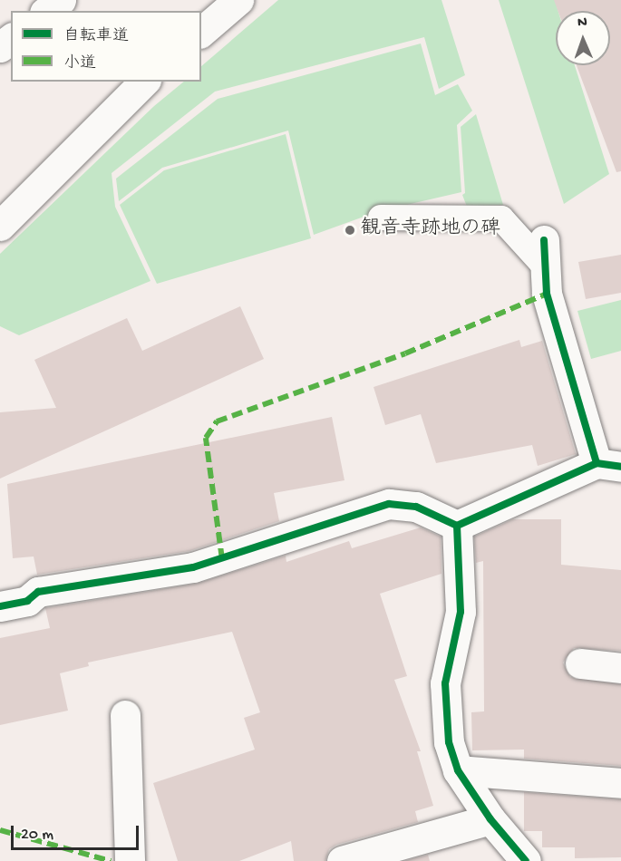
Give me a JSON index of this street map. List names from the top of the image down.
{
  "places": ["観音寺跡地の碑"],
  "legend": ["自転車道", "小道"],
  "scale_bar": "20 m",
  "north": "top"
}
